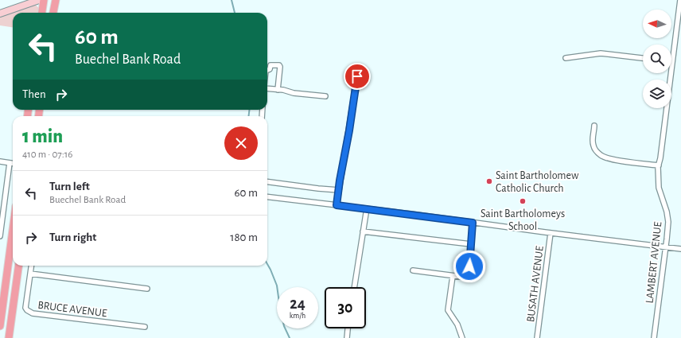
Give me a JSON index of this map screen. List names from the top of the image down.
{
  "streets": {
    "street": ["LAMBERT AVENUE", "BUSATH AVENUE", "BRUCE AVENUE"]
  },
  "places": ["Saint Bartholomew Catholic Church", "Saint Bartholomeys School"],
  "north": "left",
  "page": {
    "turn": ["60 m", "Buechel Bank Road"],
    "then": "Then",
    "heading": ["1 min", "410 m · 07:16"],
    "list": [
      {
        "name": "Turn left",
        "note": "Buechel Bank Road",
        "value": "60 m"
      },
      {
        "name": "Turn right",
        "value": "180 m"
      }
    ],
    "speed": "24 km/h",
    "limit": "30"
  }
}
